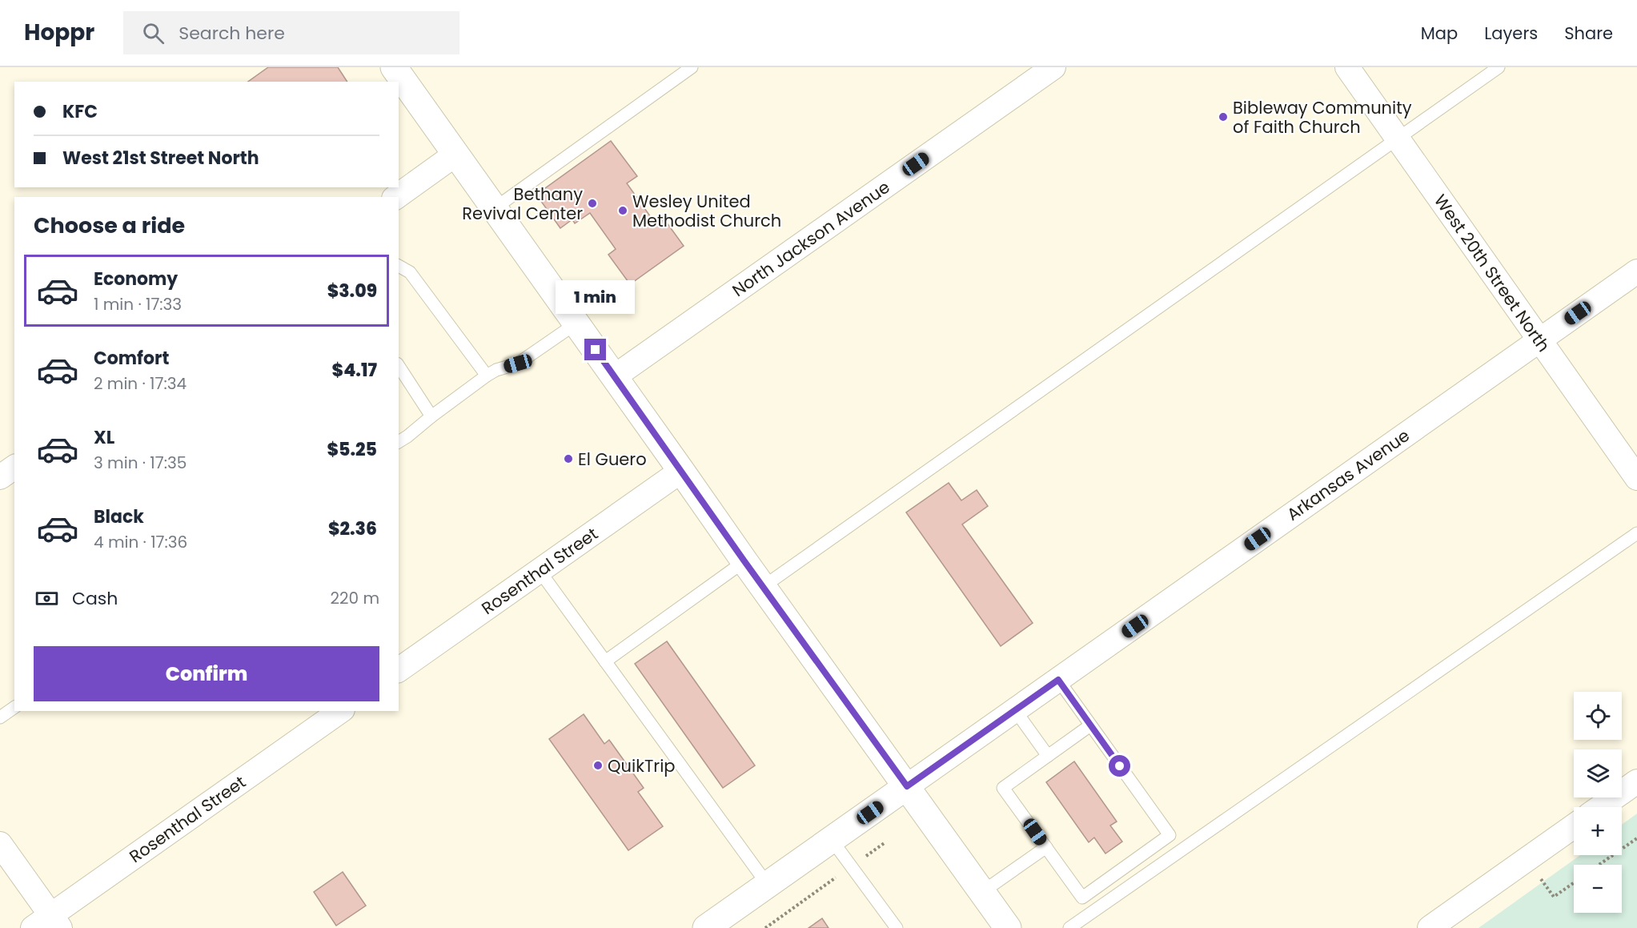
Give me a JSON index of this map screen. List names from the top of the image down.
{
  "streets": {
    "main road": ["Arkansas Avenue"],
    "street": ["North Jackson Avenue", "West 20th Street North", "Rosenthal Street"]
  },
  "crossings": [
    ["West 20th Street North", "Arkansas Avenue"]
  ],
  "places": [
    "Bibleway Community of Faith Church",
    "Bethany Revival Center",
    "Wesley United Methodist Church",
    "El Guero",
    "QuikTrip"
  ],
  "page": {
    "header": "Hoppr",
    "search": "Search here",
    "nav": ["Map", "Layers", "Share"],
    "banner": ["KFC", "West 21st Street North"],
    "heading": "Choose a ride",
    "list": [
      {
        "name": "Economy",
        "note": "1 min · 17:33",
        "value": "$3.09"
      },
      {
        "name": "Comfort",
        "note": "2 min · 17:34",
        "value": "$4.17"
      },
      {
        "name": "XL",
        "note": "3 min · 17:35",
        "value": "$5.25"
      },
      {
        "name": "Black",
        "note": "4 min · 17:36",
        "value": "$2.36"
      }
    ],
    "bubble": "1 min",
    "pay": ["Cash", "220 m"],
    "buttons": "Confirm",
    "map_buttons": ["+", "−"]
  }
}
